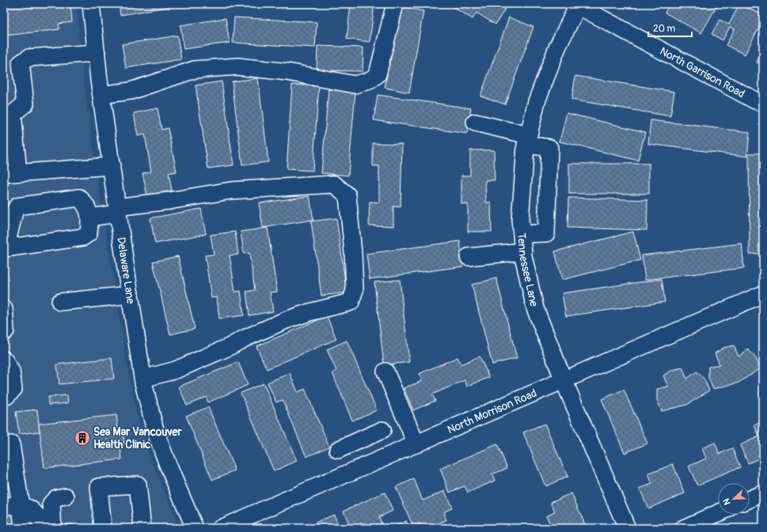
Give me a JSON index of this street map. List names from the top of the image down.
{
  "streets": {
    "street": [
      "North Garrison Road",
      "Tennessee Lane",
      "Delaware Lane",
      "North Morrison Road"
    ]
  },
  "crossings": [
    ["North Garrison Road", "Tennessee Lane"],
    ["Tennessee Lane", "North Morrison Road"]
  ],
  "places": {
    "building": ["Sea Mar Vancouver Health Clinic"]
  },
  "scale_bar": "20 m",
  "north": "bottom left"
}
